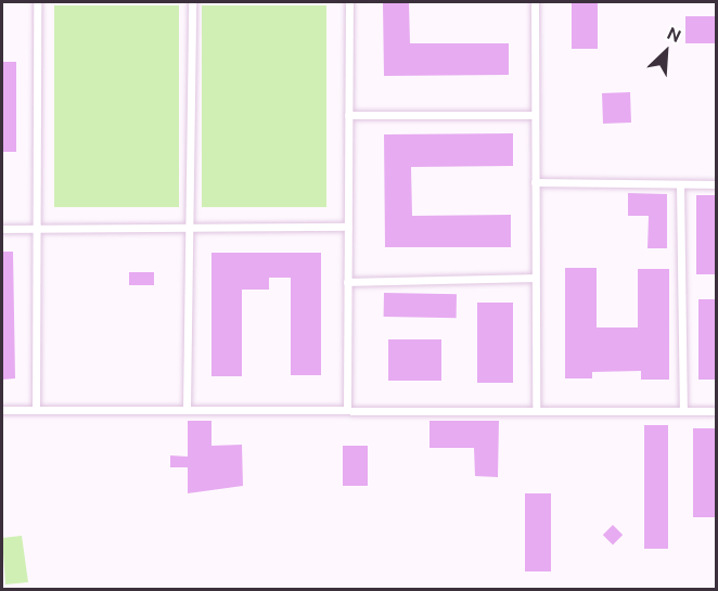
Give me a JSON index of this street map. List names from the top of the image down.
{
  "north": "top right"
}
